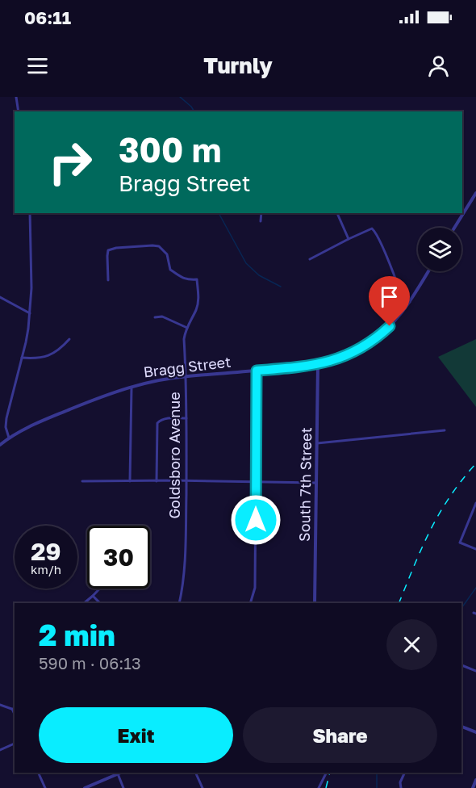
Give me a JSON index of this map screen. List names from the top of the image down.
{
  "streets": {
    "street": ["Bragg Street", "Goldsboro Avenue", "South 7th Street"]
  },
  "crossings": [
    ["Bragg Street", "Goldsboro Avenue"],
    ["Bragg Street", "South 7th Street"]
  ],
  "page": {
    "status": "06:11",
    "header": "Turnly",
    "turn": ["300 m", "Bragg Street"],
    "speed": "29 km/h",
    "limit": "30",
    "heading": ["2 min", "590 m · 06:13"],
    "buttons": ["Exit", "Share"]
  }
}
